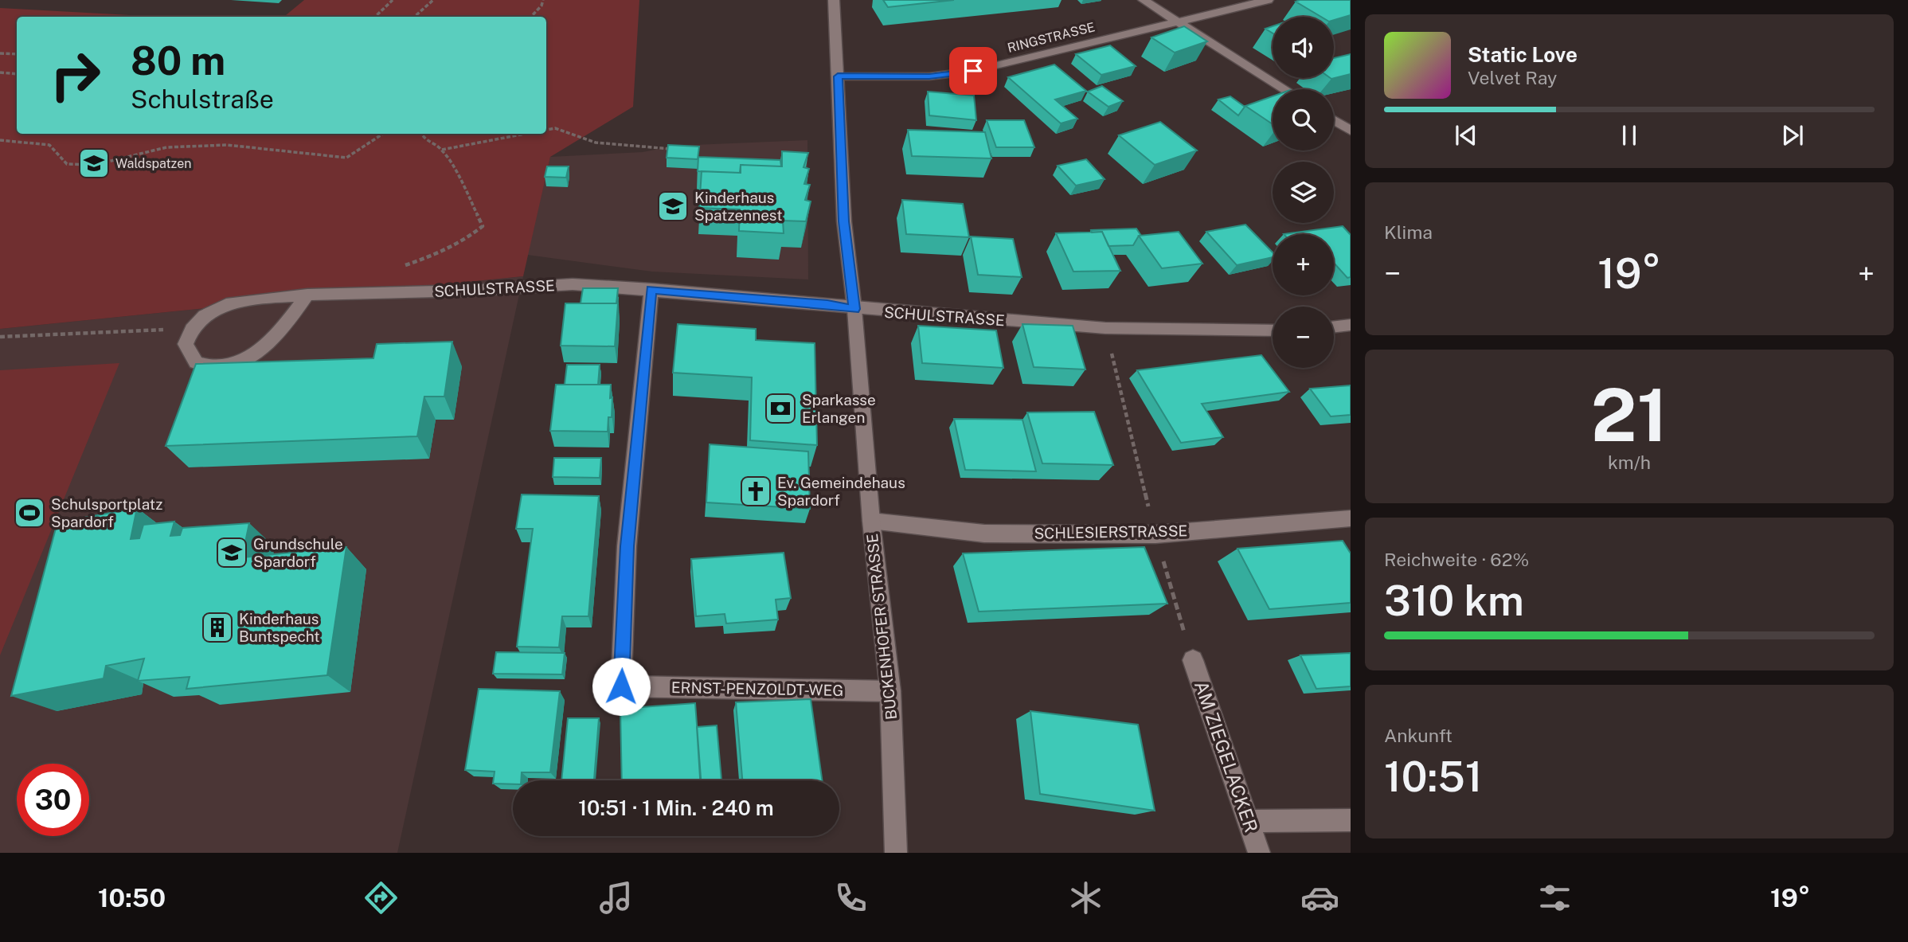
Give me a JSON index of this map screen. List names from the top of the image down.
{
  "streets": {
    "street": [
      "RINGSTRASSE",
      "SCHULSTRASSE",
      "SCHLESIERSTRASSE",
      "BUCKENHOFER STRASSE",
      "ERNST-PENZOLDT-WEG",
      "AM ZIEGELACKER"
    ]
  },
  "crossings": [
    ["RINGSTRASSE", "BUCKENHOFER STRASSE"],
    ["SCHULSTRASSE", "BUCKENHOFER STRASSE"],
    ["SCHULSTRASSE", "ERNST-PENZOLDT-WEG"],
    ["SCHLESIERSTRASSE", "BUCKENHOFER STRASSE"],
    ["BUCKENHOFER STRASSE", "ERNST-PENZOLDT-WEG"]
  ],
  "places": {
    "school or university": ["Waldspatzen", "Kinderhaus Spatzennest", "Grundschule Spardorf"],
    "bank": ["Sparkasse Erlangen"],
    "church": ["Ev. Gemeindehaus Spardorf"],
    "sports": ["Schulsportplatz Spardorf"],
    "building": ["Kinderhaus Buntspecht"]
  },
  "page": {
    "map_buttons": ["+", "−"],
    "turn": ["80 m", "Schulstraße"],
    "song": ["Static Love", "Velvet Ray"],
    "tile": [
      "Klima",
      ["21", "km/h"],
      ["Reichweite · 62%", "310 km"],
      ["Ankunft", "10:51"]
    ],
    "heat": ["−", "19°", "+"],
    "limit": "30",
    "trip": "10:51 · 1 Min. · 240 m",
    "tabs": ["10:50", "19°"]
  }
}
